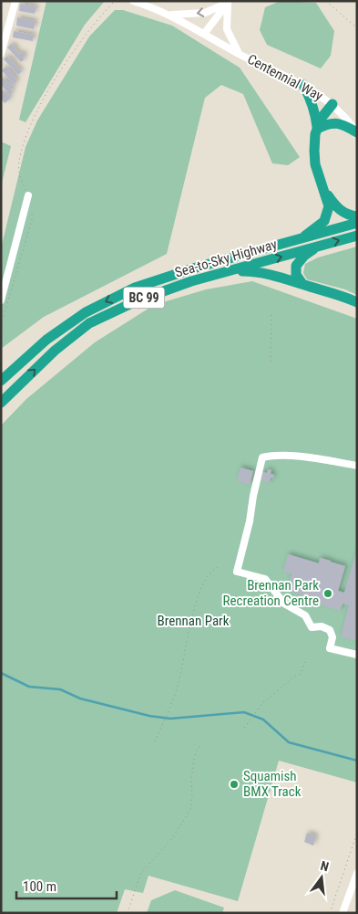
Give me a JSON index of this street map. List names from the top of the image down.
{
  "streets": {
    "highway": ["Sea-to-Sky Highway", "BC 99"],
    "street": ["Centennial Way"]
  },
  "parks": ["Brennan Park"],
  "places": ["Brennan Park Recreation Centre", "Squamish BMX Track"],
  "scale_bar": "100 m",
  "north": "top"
}
